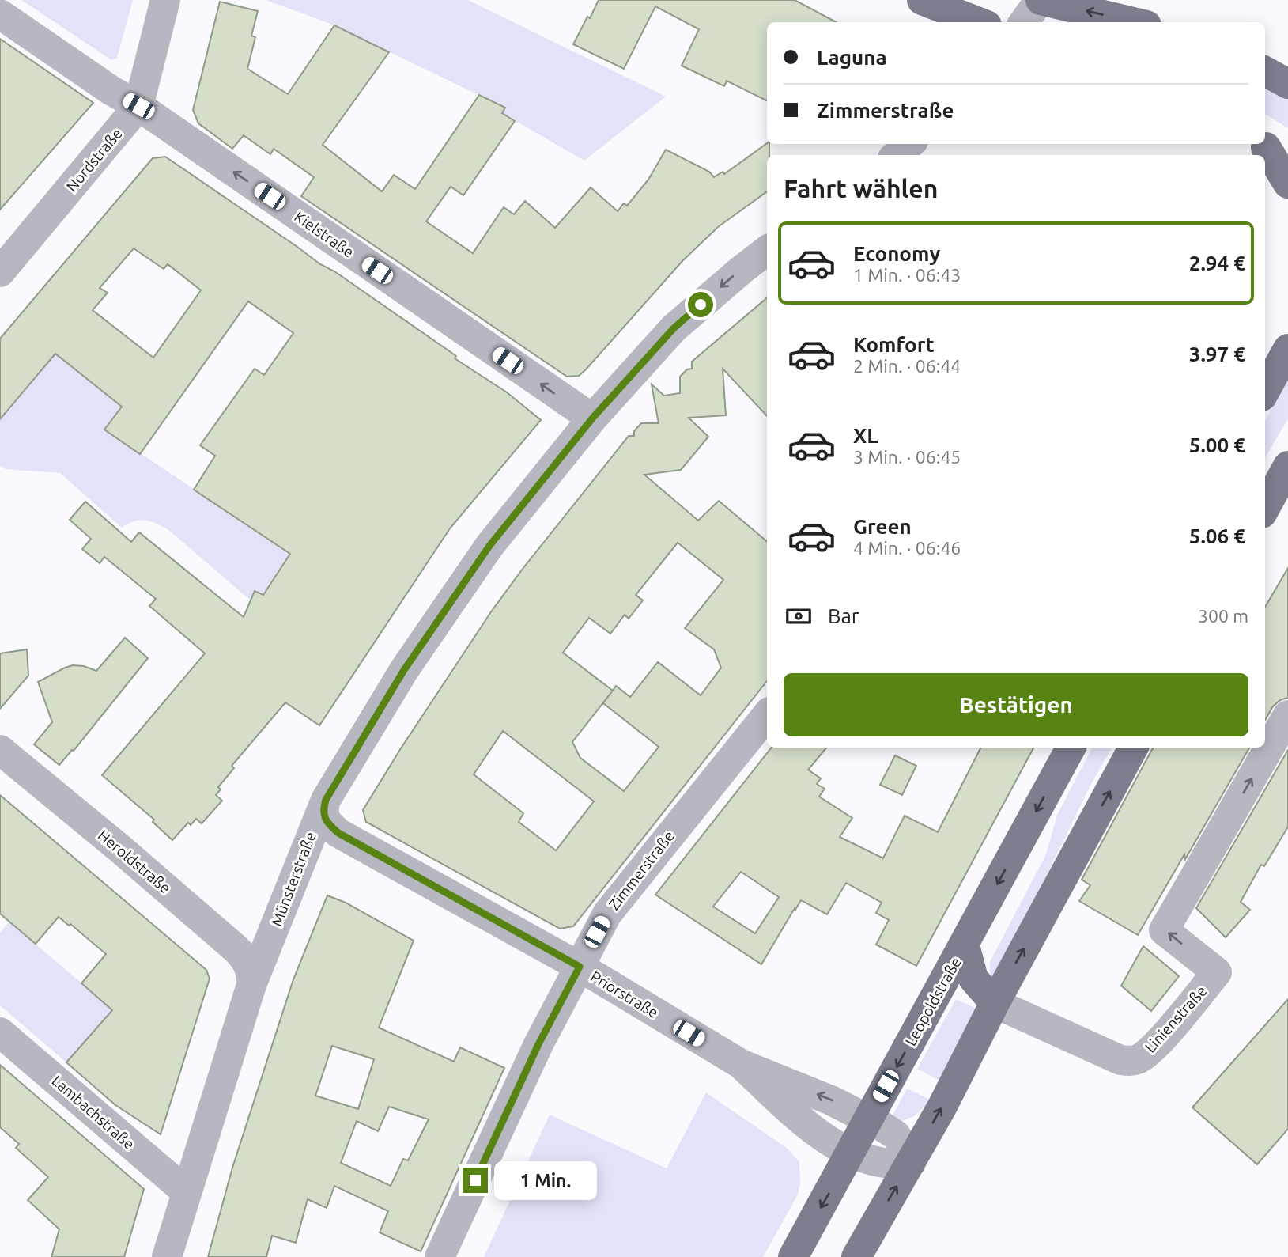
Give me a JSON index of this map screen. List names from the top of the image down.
{
  "streets": {
    "main road": ["Leopoldstraße"],
    "street": [
      "Nordstraße",
      "Kielstraße",
      "Heroldstraße",
      "Zimmerstraße",
      "Münsterstraße",
      "Priorstraße",
      "Linienstraße",
      "Lambachstraße"
    ]
  },
  "crossings": [
    ["Nordstraße", "Kielstraße"],
    ["Kielstraße", "Münsterstraße"],
    ["Heroldstraße", "Münsterstraße"],
    ["Zimmerstraße", "Priorstraße"],
    ["Münsterstraße", "Priorstraße"],
    ["Münsterstraße", "Lambachstraße"],
    ["Priorstraße", "Leopoldstraße"]
  ],
  "one_way": ["Kielstraße"],
  "page": {
    "banner": ["Laguna", "Zimmerstraße"],
    "heading": "Fahrt wählen",
    "list": [
      {
        "name": "Economy",
        "note": "1 Min. · 06:43",
        "value": "2.94 €"
      },
      {
        "name": "Komfort",
        "note": "2 Min. · 06:44",
        "value": "3.97 €"
      },
      {
        "name": "XL",
        "note": "3 Min. · 06:45",
        "value": "5.00 €"
      },
      {
        "name": "Green",
        "note": "4 Min. · 06:46",
        "value": "5.06 €"
      }
    ],
    "pay": ["Bar", "300 m"],
    "buttons": "Bestätigen",
    "bubble": "1 Min."
  }
}
